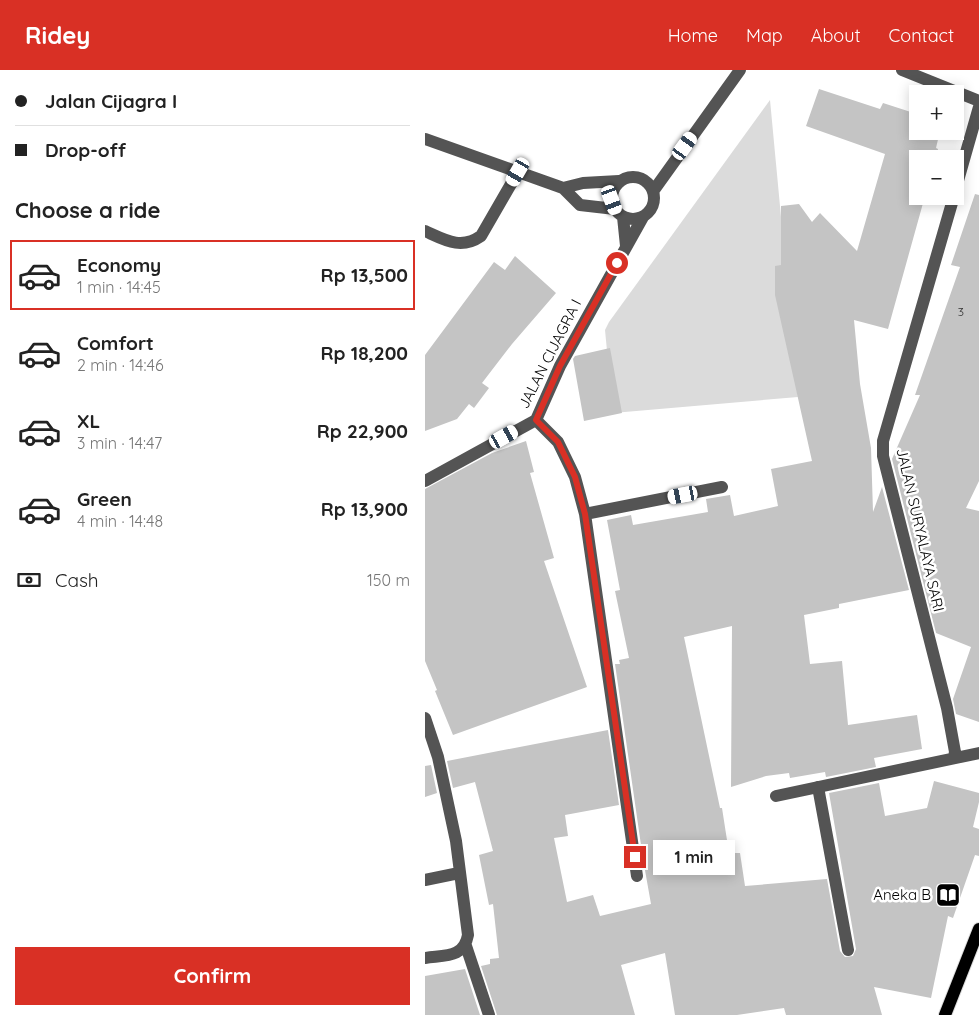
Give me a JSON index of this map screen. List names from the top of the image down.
{
  "streets": {
    "street": ["JALAN CIJAGRA I", "JALAN SURYALAYA SARI"]
  },
  "places": {
    "library": ["Aneka B"]
  },
  "house_numbers": ["3"],
  "page": {
    "header": "Ridey",
    "nav": [
      "Home",
      "Map",
      "About",
      "Contact"
    ],
    "banner": ["Jalan Cijagra I", "Drop-off"],
    "map_buttons": ["+", "−"],
    "heading": "Choose a ride",
    "list": [
      {
        "name": "Economy",
        "note": "1 min · 14:45",
        "value": "Rp 13,500"
      },
      {
        "name": "Comfort",
        "note": "2 min · 14:46",
        "value": "Rp 18,200"
      },
      {
        "name": "XL",
        "note": "3 min · 14:47",
        "value": "Rp 22,900"
      },
      {
        "name": "Green",
        "note": "4 min · 14:48",
        "value": "Rp 13,900"
      }
    ],
    "pay": ["Cash", "150 m"],
    "bubble": "1 min",
    "buttons": "Confirm"
  }
}
